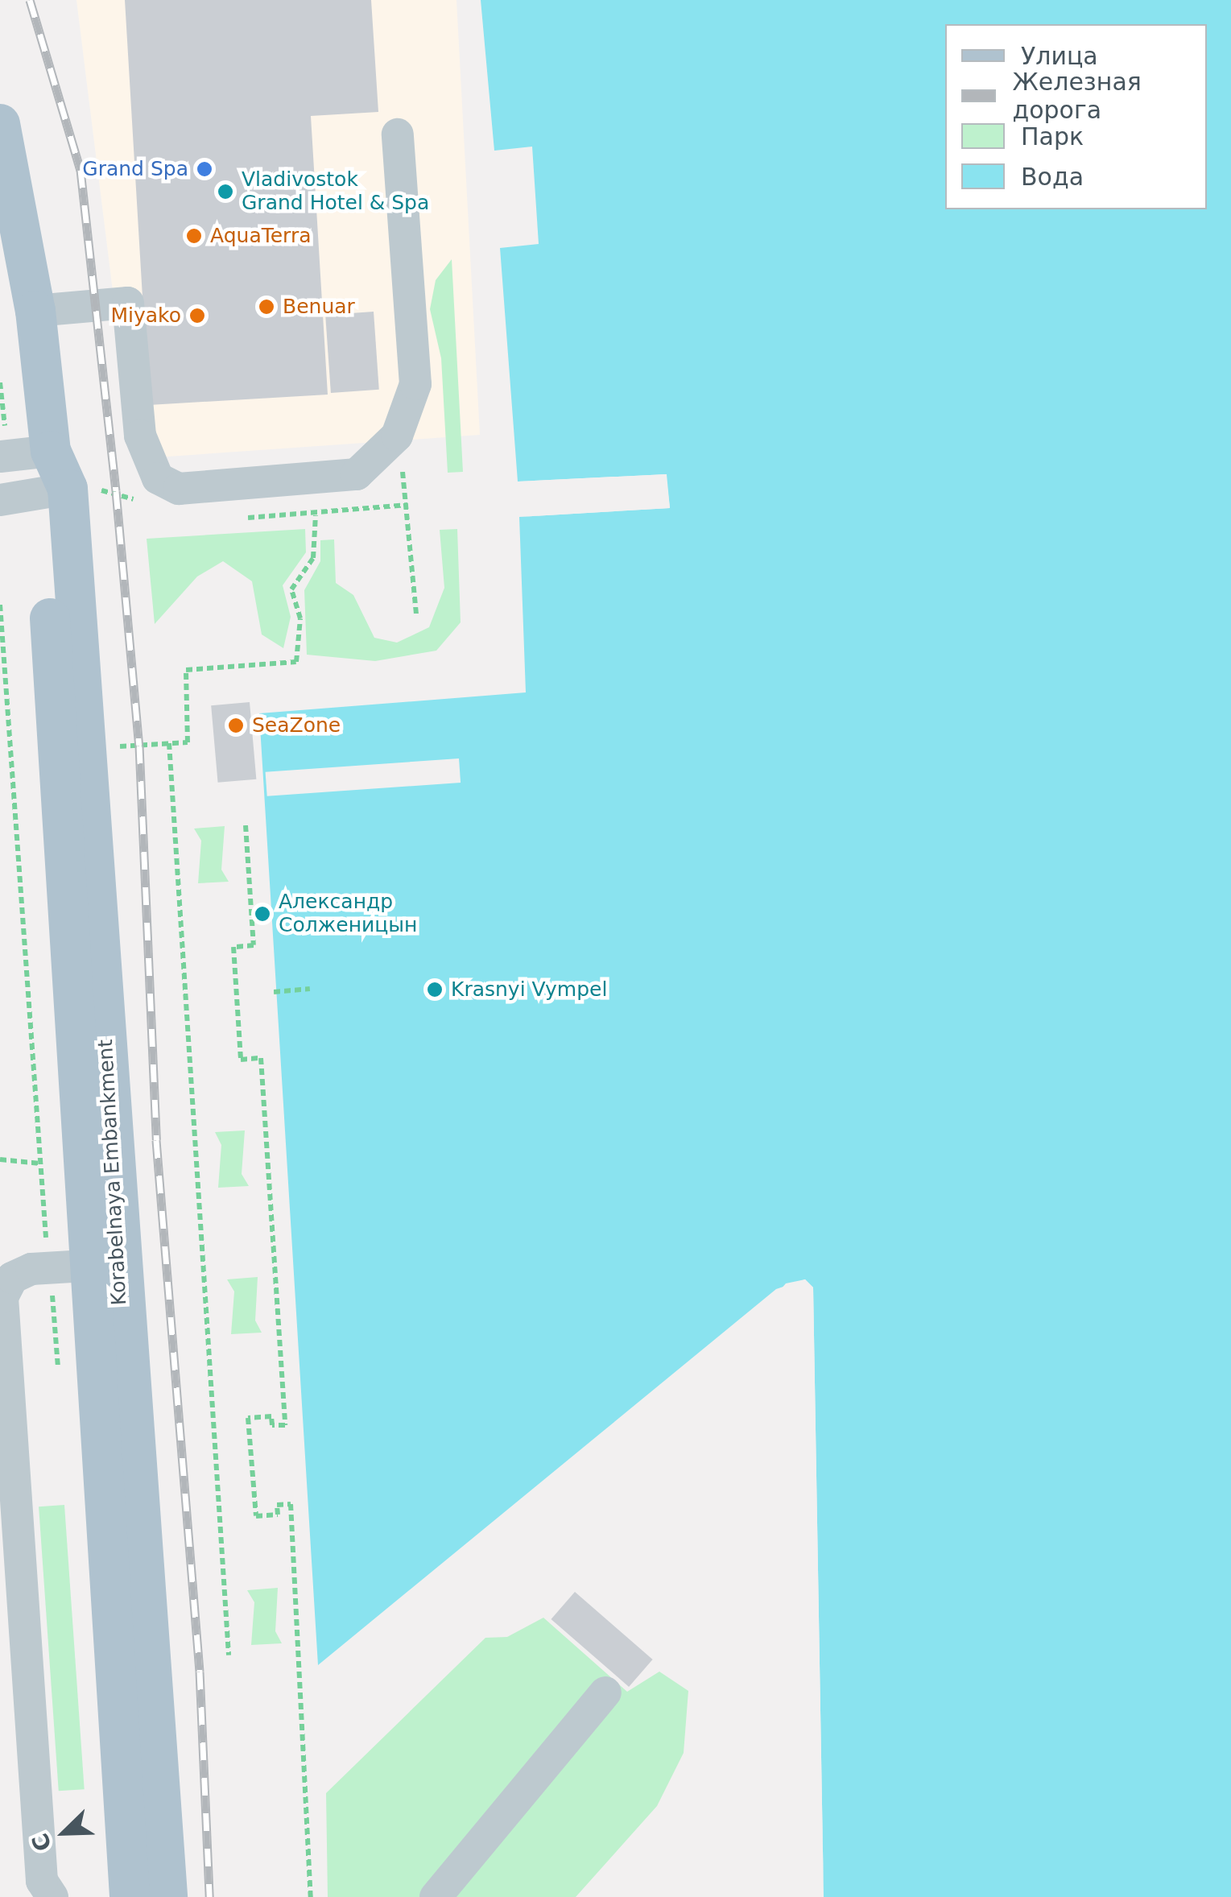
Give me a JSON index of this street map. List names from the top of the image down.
{
  "streets": {
    "main road": ["Korabelnaya Embankment"]
  },
  "places": [
    "Grand Spa",
    "Vladivostok Grand Hotel & Spa",
    "AquaTerra",
    "Benuar",
    "Miyako",
    "SeaZone",
    "Александр Солженицын",
    "Krasnyi Vympel"
  ],
  "legend": [
    "Улица",
    "Железная дорога",
    "Парк",
    "Вода"
  ],
  "north": "bottom left"
}
